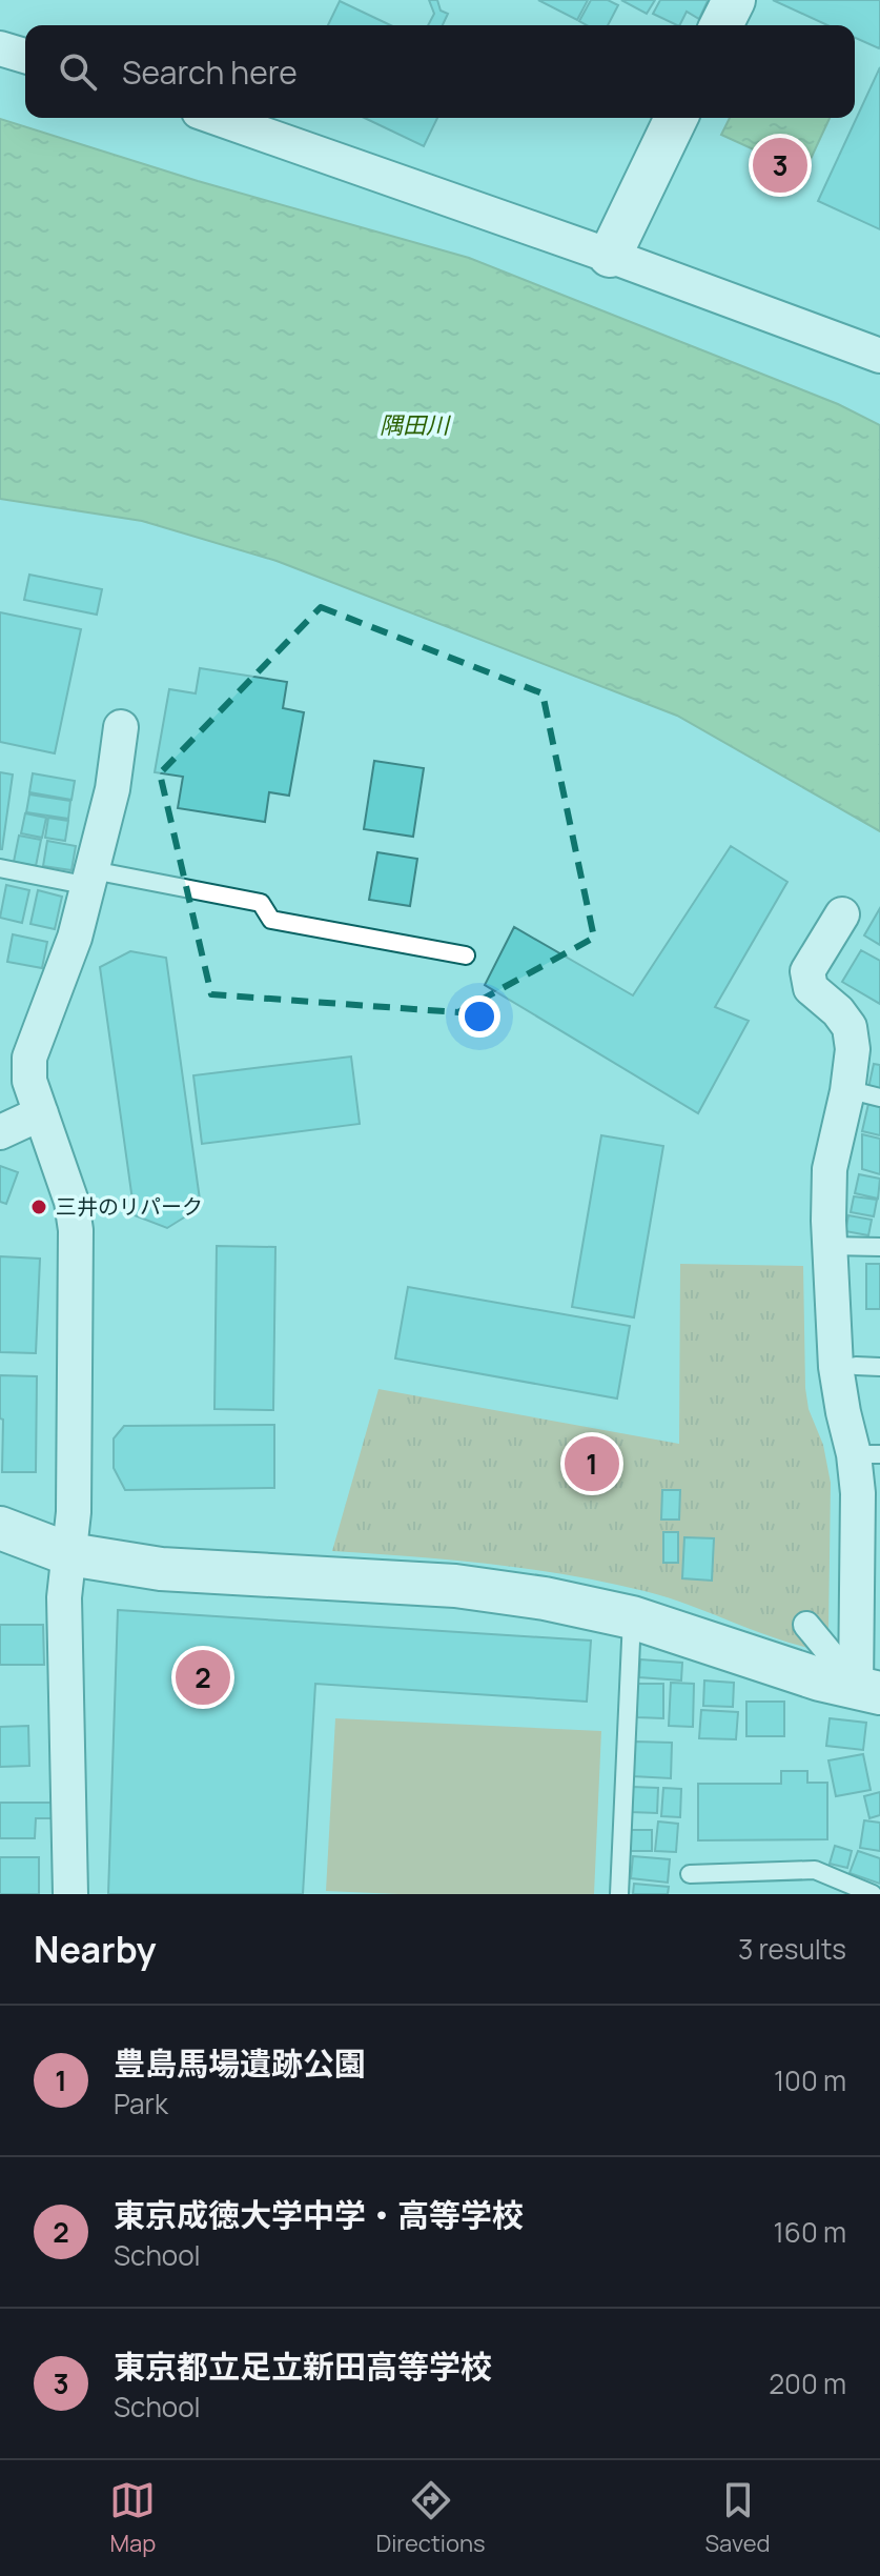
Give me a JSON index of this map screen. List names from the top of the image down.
{
  "water": ["隅田川"],
  "places": ["三井のリパーク"],
  "page": {
    "search": "Search here",
    "pins": ["3", "1", "2"],
    "heading": ["Nearby", "3 results"],
    "list": [
      {
        "mark": "1",
        "name": "豊島馬場遺跡公園",
        "note": "Park",
        "value": "100 m"
      },
      {
        "mark": "2",
        "name": "東京成徳大学中学・高等学校",
        "note": "School",
        "value": "160 m"
      },
      {
        "mark": "3",
        "name": "東京都立足立新田高等学校",
        "note": "School",
        "value": "200 m"
      }
    ],
    "nav": ["Map", "Directions", "Saved"]
  }
}
